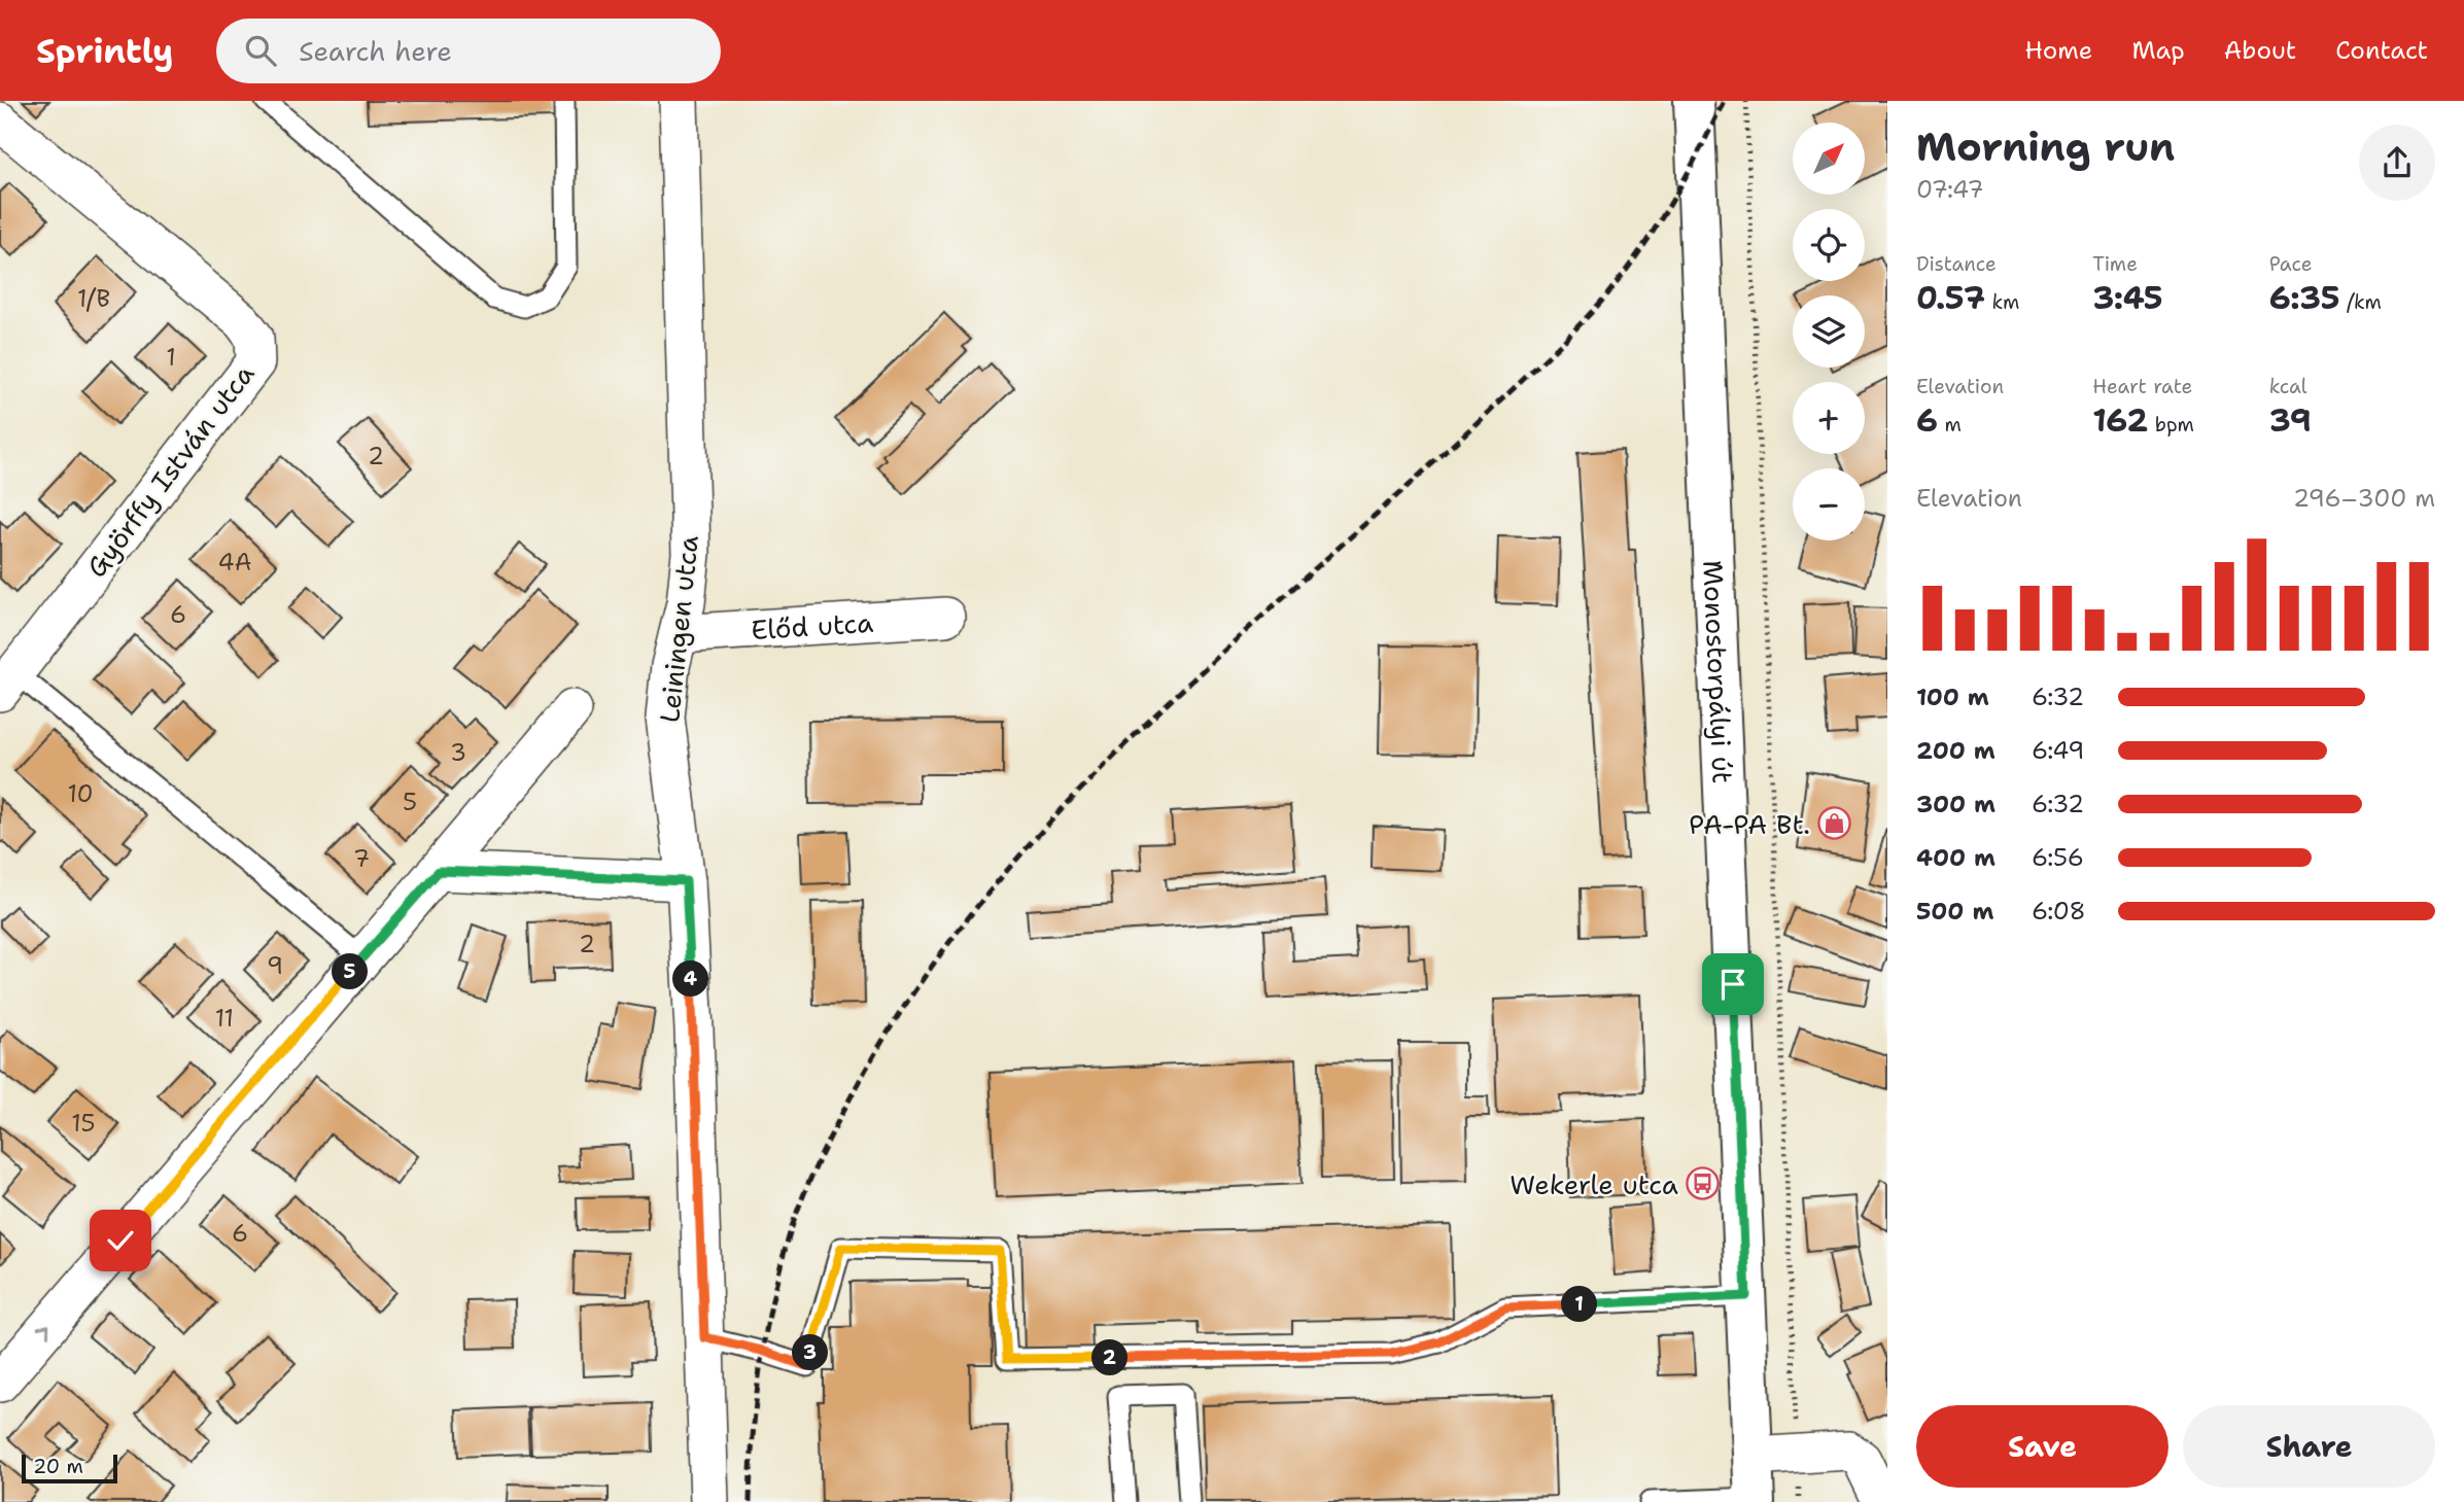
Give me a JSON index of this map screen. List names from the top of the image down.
{
  "streets": {
    "street": [
      "Györffy István utca",
      "Előd utca",
      "Leiningen utca",
      "Monostorpályi út"
    ]
  },
  "crossings": [
    ["Előd utca", "Leiningen utca"]
  ],
  "places": {
    "shop": ["PA-PA Bt."],
    "bus stop": ["Wekerle utca"]
  },
  "house_numbers": [
    "1/B",
    "1",
    "2",
    "4A",
    "6",
    "3",
    "10",
    "5",
    "7",
    "2",
    "9",
    "11",
    "15",
    "6"
  ],
  "scale_bar": "20 m",
  "north": "top right",
  "page": {
    "header": "Sprintly",
    "search": "Search here",
    "nav": [
      "Home",
      "Map",
      "About",
      "Contact"
    ],
    "heading": ["Morning run", "07:47"],
    "map_buttons": ["+", "−"],
    "stats": [
      ["Distance", "0.57 km"],
      ["Time", "3:45"],
      ["Pace", "6:35 /km"],
      ["Elevation", "6 m"],
      ["Heart rate", "162 bpm"],
      ["kcal", "39"]
    ],
    "chart": ["Elevation", "296–300 m"],
    "list": [
      {
        "name": "100 m",
        "note": "6:32"
      },
      {
        "name": "200 m",
        "note": "6:49"
      },
      {
        "name": "300 m",
        "note": "6:32"
      },
      {
        "name": "400 m",
        "note": "6:56"
      },
      {
        "name": "500 m",
        "note": "6:08"
      }
    ],
    "pins": [
      "5",
      "4",
      "1",
      "3",
      "2"
    ],
    "buttons": ["Save", "Share"],
    "scale": "20 m"
  }
}
